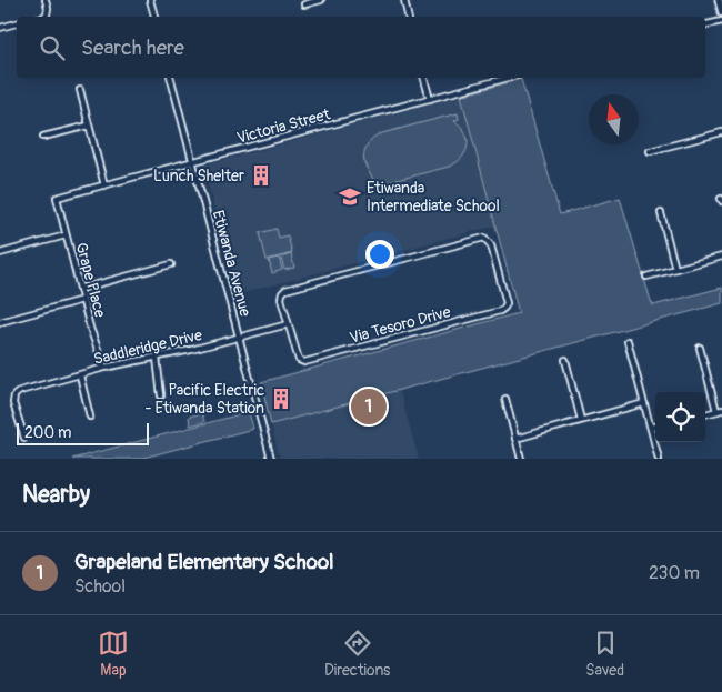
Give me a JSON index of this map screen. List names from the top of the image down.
{
  "streets": {
    "street": [
      "Victoria Street",
      "Etiwanda Avenue",
      "Grape Place",
      "Via Tesoro Drive",
      "Saddleridge Drive"
    ]
  },
  "crossings": [
    ["Victoria Street", "Etiwanda Avenue"],
    ["Victoria Street", "Grape Place"],
    ["Etiwanda Avenue", "Saddleridge Drive"],
    ["Grape Place", "Saddleridge Drive"],
    ["Via Tesoro Drive", "Saddleridge Drive"]
  ],
  "places": {
    "building": ["Lunch Shelter", "Pacific Electric - Etiwanda Station"],
    "school or university": ["Etiwanda Intermediate School"]
  },
  "scale_bar": "200 m",
  "north": "top",
  "page": {
    "search": "Search here",
    "pins": "1",
    "scale": "200 m",
    "heading": "Nearby",
    "list": [
      {
        "mark": "1",
        "name": "Grapeland Elementary School",
        "note": "School",
        "value": "230 m"
      }
    ],
    "nav": ["Map", "Directions", "Saved"]
  }
}
